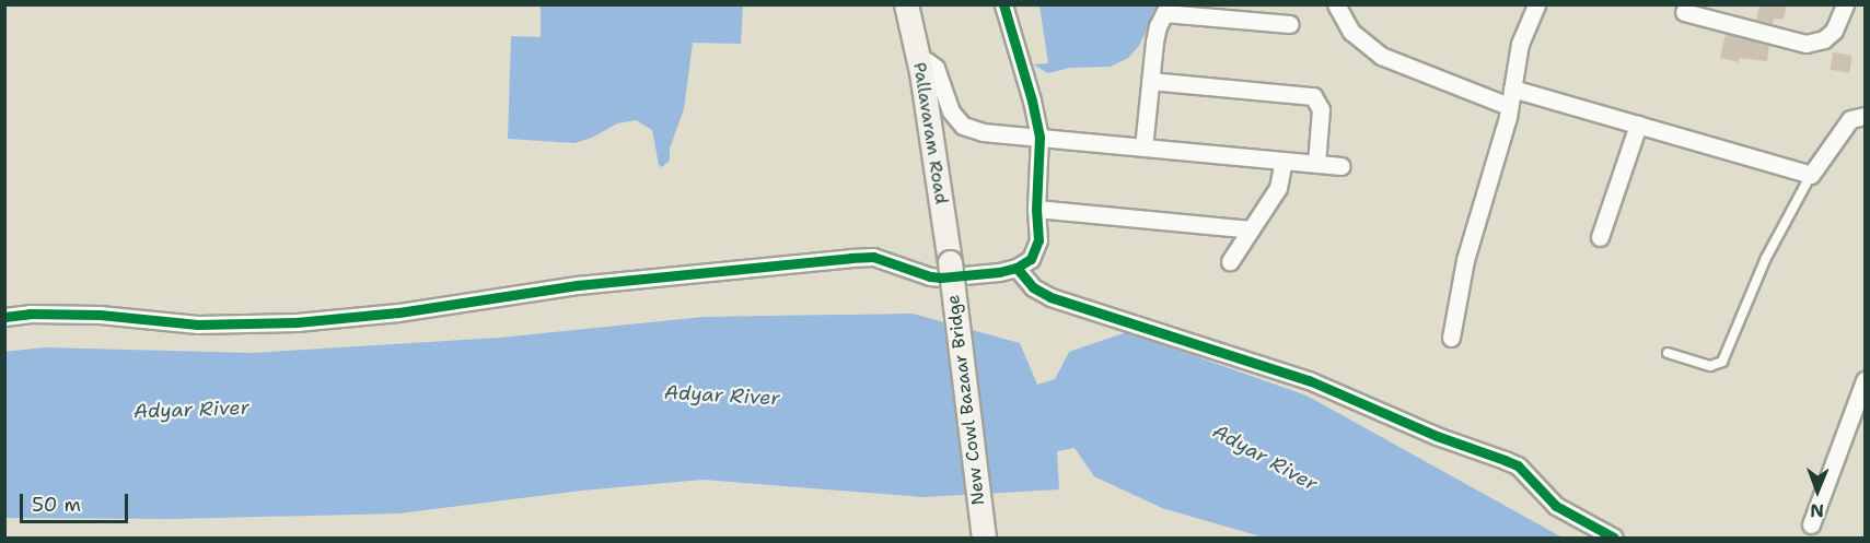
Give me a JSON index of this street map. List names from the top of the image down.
{
  "streets": {
    "street": ["Pallavaram Road", "New Cowl Bazaar Bridge"]
  },
  "crossings": [
    ["Pallavaram Road", "New Cowl Bazaar Bridge"]
  ],
  "water": ["Adyar River"],
  "scale_bar": "50 m",
  "north": "bottom"
}
